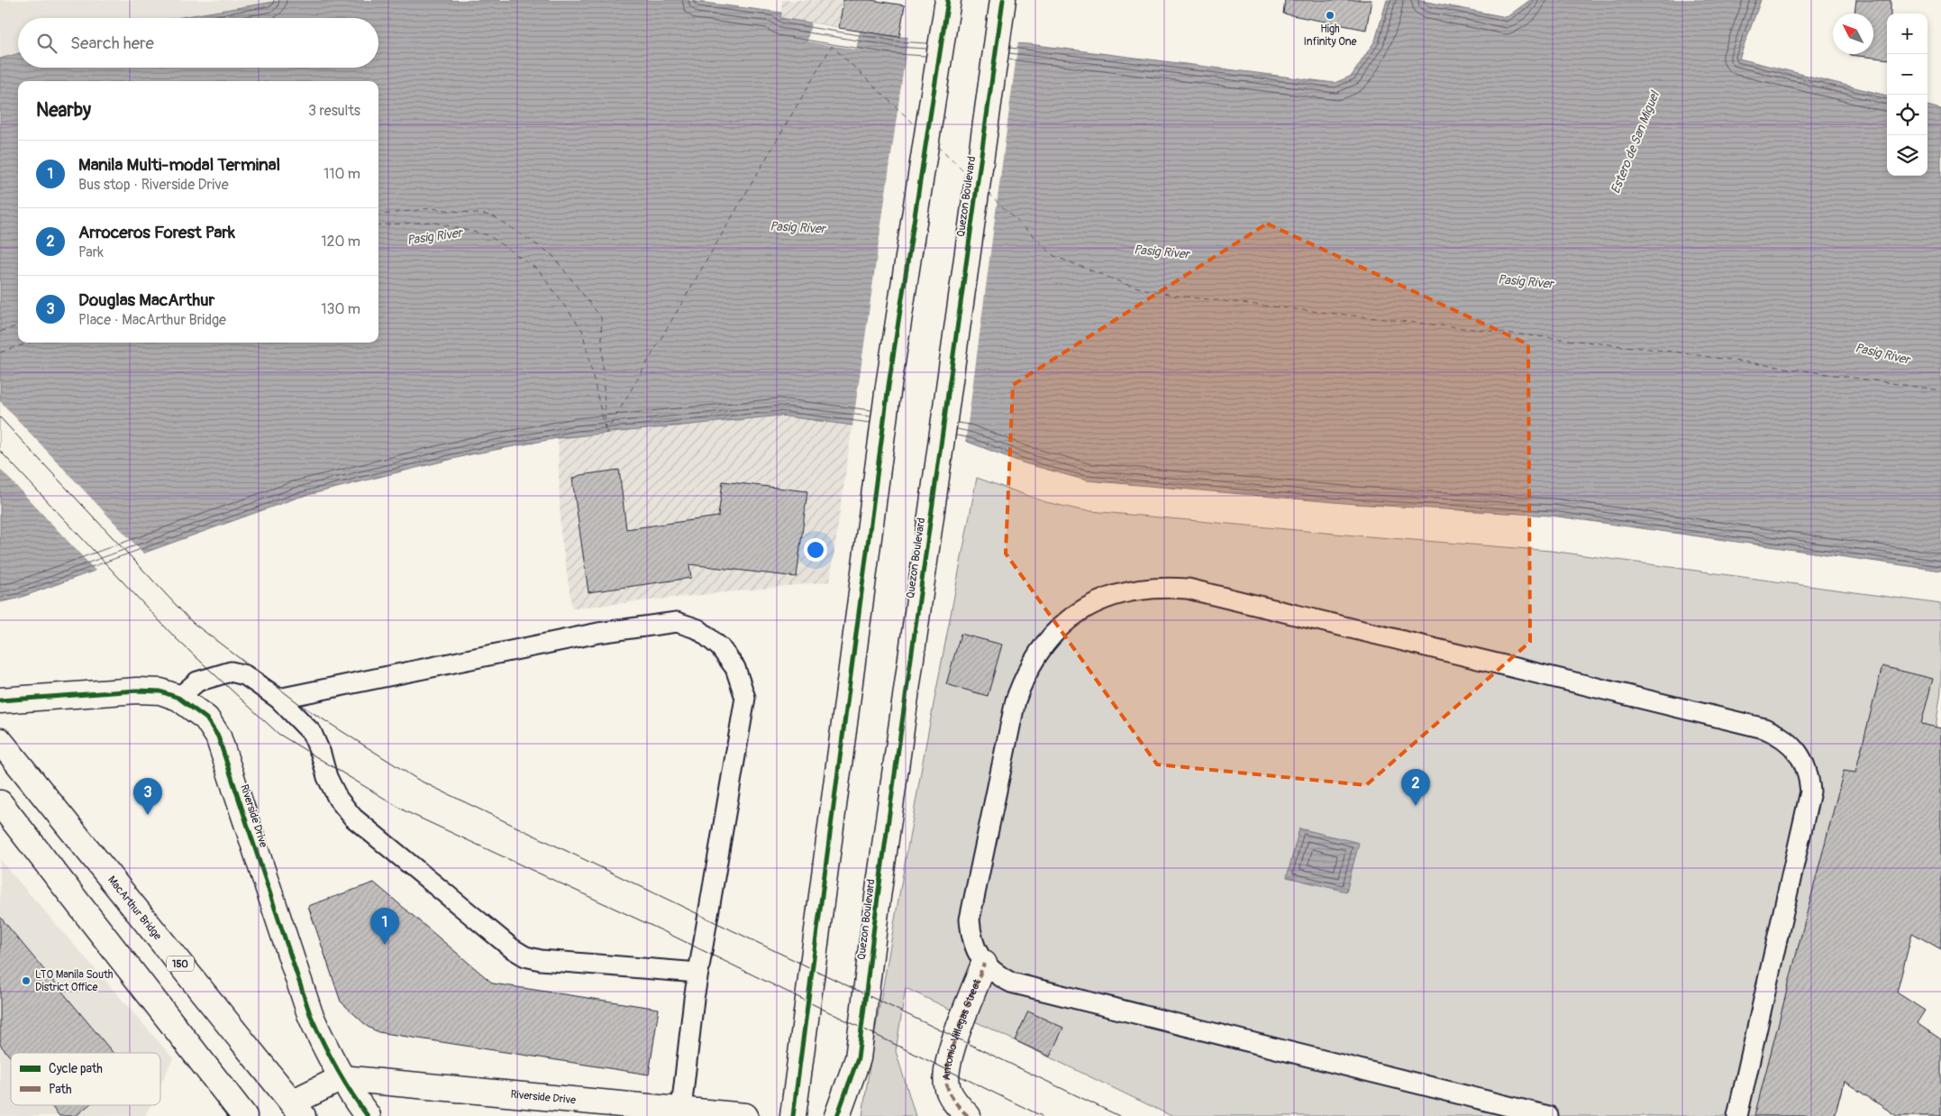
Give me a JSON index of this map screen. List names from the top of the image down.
{
  "streets": {
    "main road": [
      "Quezon Boulevard",
      "Riverside Drive",
      "MacArthur Bridge",
      "150",
      "Antonio Villegas Street"
    ]
  },
  "water": ["Estero de San Miguel", "Pasig River"],
  "places": ["High Infinity One", "LTO Manila South District Office"],
  "legend": ["Cycle path", "Path"],
  "north": "top left",
  "page": {
    "map_buttons": ["+", "−"],
    "search": "Search here",
    "heading": ["Nearby", "3 results"],
    "list": [
      {
        "mark": "1",
        "name": "Manila Multi-modal Terminal",
        "note": "Bus stop · Riverside Drive",
        "value": "110 m"
      },
      {
        "mark": "2",
        "name": "Arroceros Forest Park",
        "note": "Park",
        "value": "120 m"
      },
      {
        "mark": "3",
        "name": "Douglas MacArthur",
        "note": "Place · MacArthur Bridge",
        "value": "130 m"
      }
    ],
    "pins": ["2", "3", "1"]
  }
}
